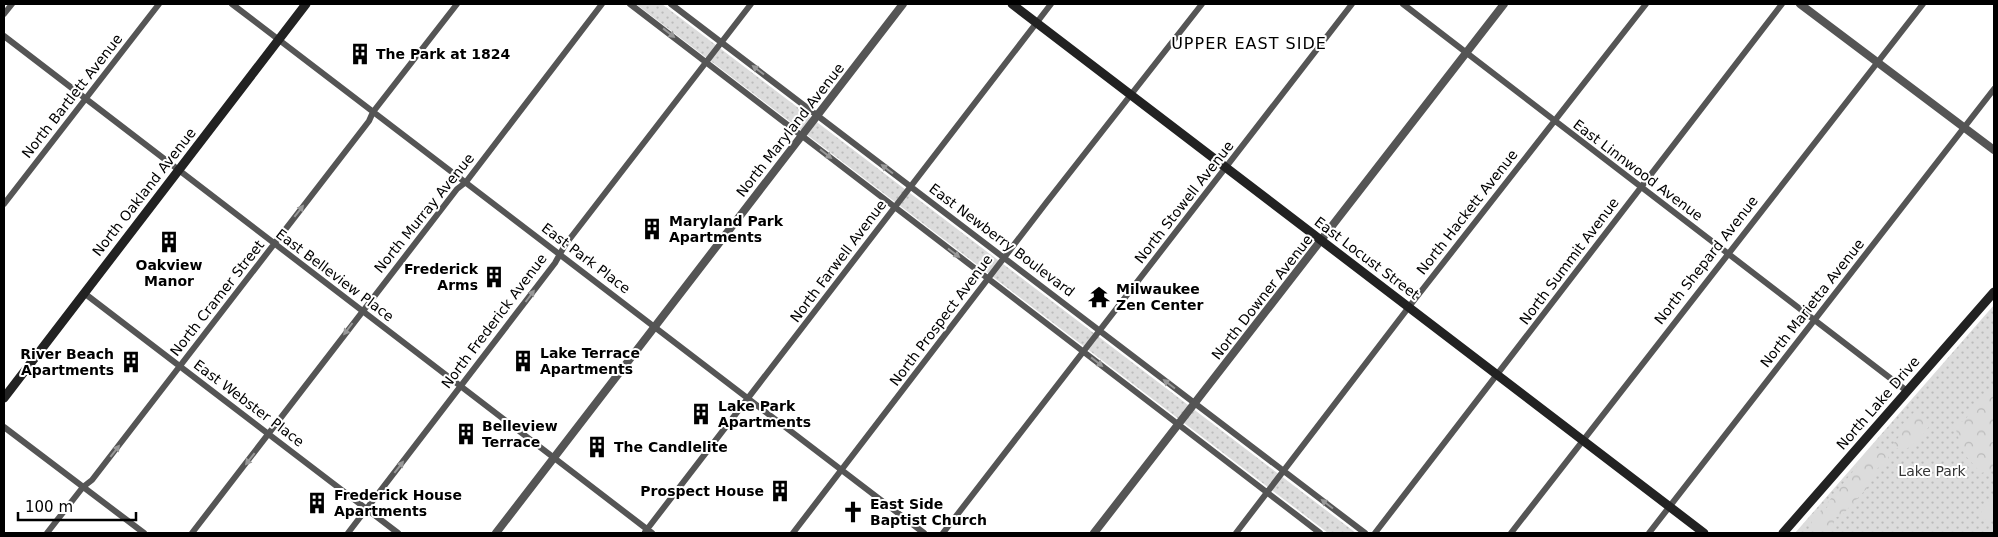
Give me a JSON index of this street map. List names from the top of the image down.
{
  "streets": {
    "main road": ["North Oakland Avenue", "East Locust Street", "North Lake Drive"],
    "street": [
      "North Bartlett Avenue",
      "North Maryland Avenue",
      "East Linnwood Avenue",
      "North Stowell Avenue",
      "North Hackett Avenue",
      "North Murray Avenue",
      "East Newberry Boulevard",
      "East Park Place",
      "North Shepard Avenue",
      "North Farwell Avenue",
      "North Summit Avenue",
      "East Belleview Place",
      "North Downer Avenue",
      "North Cramer Street",
      "North Marietta Avenue",
      "North Prospect Avenue",
      "North Frederick Avenue",
      "East Webster Place"
    ]
  },
  "crossings": [
    ["North Bartlett Avenue", "East Belleview Place"],
    ["North Maryland Avenue", "East Newberry Boulevard"],
    ["North Maryland Avenue", "East Park Place"],
    ["North Maryland Avenue", "East Belleview Place"],
    ["East Linnwood Avenue", "North Hackett Avenue"],
    ["East Linnwood Avenue", "North Shepard Avenue"],
    ["East Linnwood Avenue", "North Summit Avenue"],
    ["East Linnwood Avenue", "North Downer Avenue"],
    ["East Linnwood Avenue", "North Marietta Avenue"],
    ["East Linnwood Avenue", "North Lake Drive"],
    ["North Oakland Avenue", "East Park Place"],
    ["North Oakland Avenue", "East Belleview Place"],
    ["North Oakland Avenue", "East Webster Place"],
    ["North Stowell Avenue", "East Newberry Boulevard"],
    ["North Stowell Avenue", "East Locust Street"],
    ["North Hackett Avenue", "East Newberry Boulevard"],
    ["North Hackett Avenue", "East Locust Street"],
    ["North Murray Avenue", "East Park Place"],
    ["North Murray Avenue", "East Belleview Place"],
    ["North Murray Avenue", "East Webster Place"],
    ["East Newberry Boulevard", "North Farwell Avenue"],
    ["East Newberry Boulevard", "North Downer Avenue"],
    ["East Newberry Boulevard", "North Prospect Avenue"],
    ["East Newberry Boulevard", "North Frederick Avenue"],
    ["East Park Place", "North Farwell Avenue"],
    ["East Park Place", "North Cramer Street"],
    ["East Park Place", "North Prospect Avenue"],
    ["East Park Place", "North Frederick Avenue"],
    ["East Locust Street", "North Shepard Avenue"],
    ["East Locust Street", "North Farwell Avenue"],
    ["East Locust Street", "North Summit Avenue"],
    ["East Locust Street", "North Downer Avenue"],
    ["East Locust Street", "North Marietta Avenue"],
    ["East Locust Street", "North Prospect Avenue"],
    ["North Farwell Avenue", "East Belleview Place"],
    ["East Belleview Place", "North Cramer Street"],
    ["East Belleview Place", "North Frederick Avenue"],
    ["North Cramer Street", "East Webster Place"],
    ["North Frederick Avenue", "East Webster Place"]
  ],
  "one_way": ["North Murray Avenue", "North Cramer Street", "North Frederick Avenue"],
  "districts": ["UPPER EAST SIDE"],
  "parks": ["Lake Park"],
  "places": {
    "building": [
      "The Park at 1824",
      "Maryland Park Apartments",
      "Oakview Manor",
      "Frederick Arms",
      "Lake Terrace Apartments",
      "River Beach Apartments",
      "Lake Park Apartments",
      "Belleview Terrace",
      "The Candlelite",
      "Prospect House",
      "Frederick House Apartments"
    ],
    "temple": ["Milwaukee Zen Center"],
    "church": ["East Side Baptist Church"]
  },
  "scale_bar": "100 m"
}
